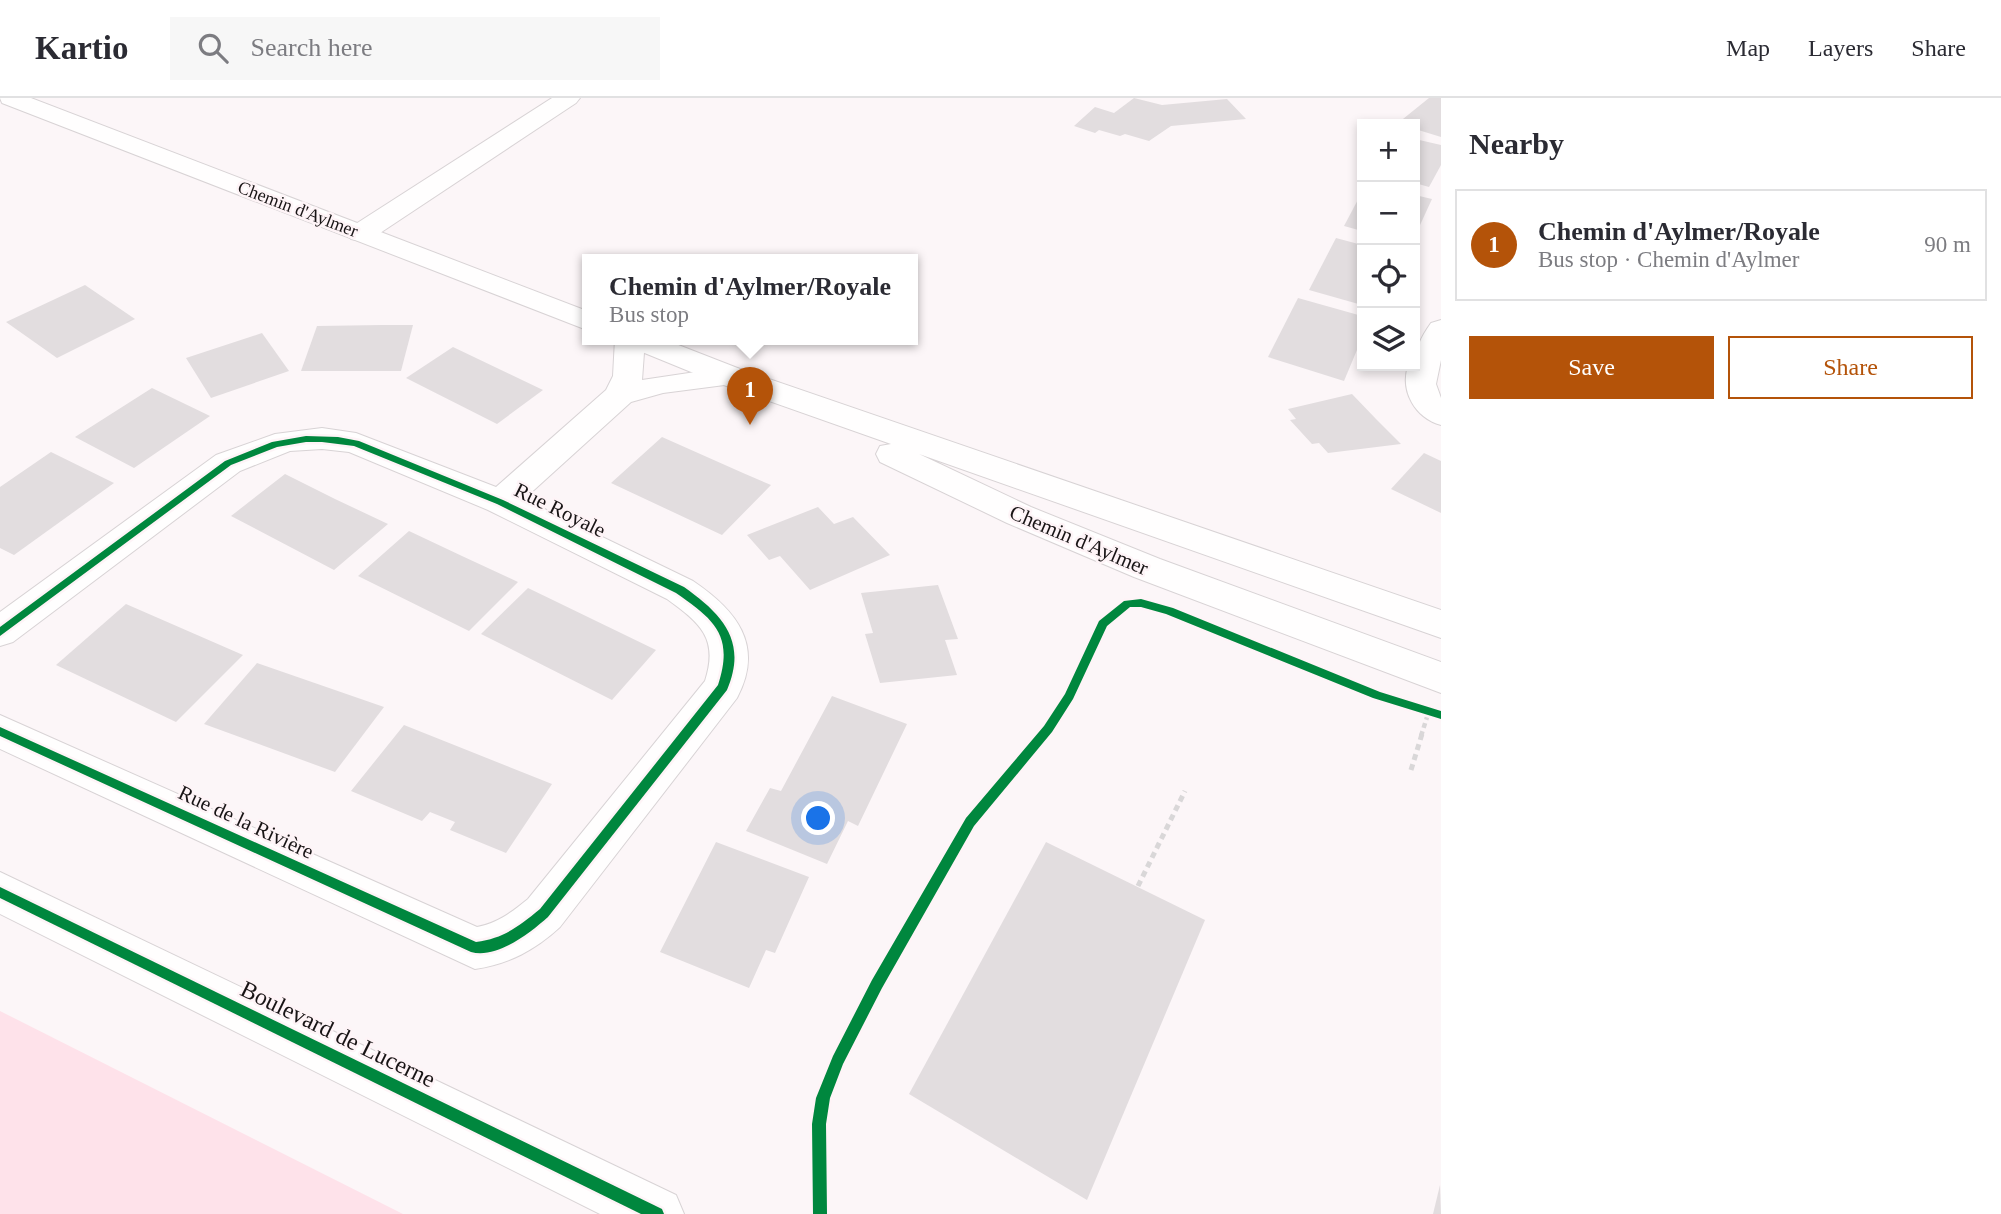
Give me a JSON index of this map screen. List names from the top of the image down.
{
  "streets": {
    "street": [
      "Chemin d'Aylmer",
      "Rue Royale",
      "Rue de la Rivière",
      "Boulevard de Lucerne"
    ]
  },
  "crossings": [
    ["Chemin d'Aylmer", "Rue Royale"],
    ["Rue Royale", "Rue de la Rivière"]
  ],
  "page": {
    "header": "Kartio",
    "search": "Search here",
    "nav": ["Map", "Layers", "Share"],
    "heading": "Nearby",
    "map_buttons": ["+", "−"],
    "list": [
      {
        "mark": "1",
        "name": "Chemin d'Aylmer/Royale",
        "note": "Bus stop · Chemin d'Aylmer",
        "value": "90 m"
      }
    ],
    "popup": ["Chemin d'Aylmer/Royale", "Bus stop"],
    "buttons": ["Save", "Share"],
    "pins": "1"
  }
}
